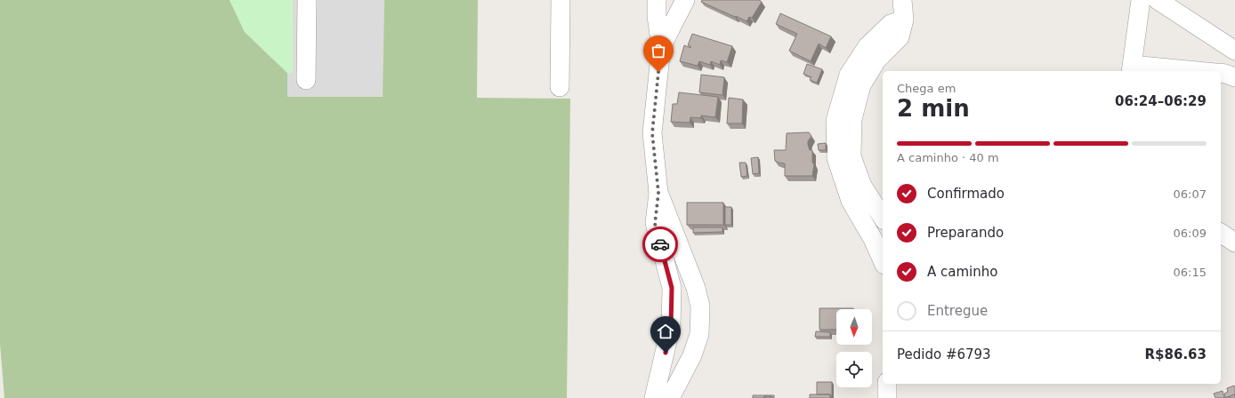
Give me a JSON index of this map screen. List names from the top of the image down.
{
  "north": "bottom",
  "page": {
    "heading": ["2 min", "Chega em", "06:24–06:29"],
    "panel": ["Pedido #6793", "R$86.63"],
    "bar": "A caminho · 40 m",
    "list": [
      ["Confirmado", "06:07"],
      ["Preparando", "06:09"],
      ["A caminho", "06:15"],
      "Entregue"
    ]
  }
}
